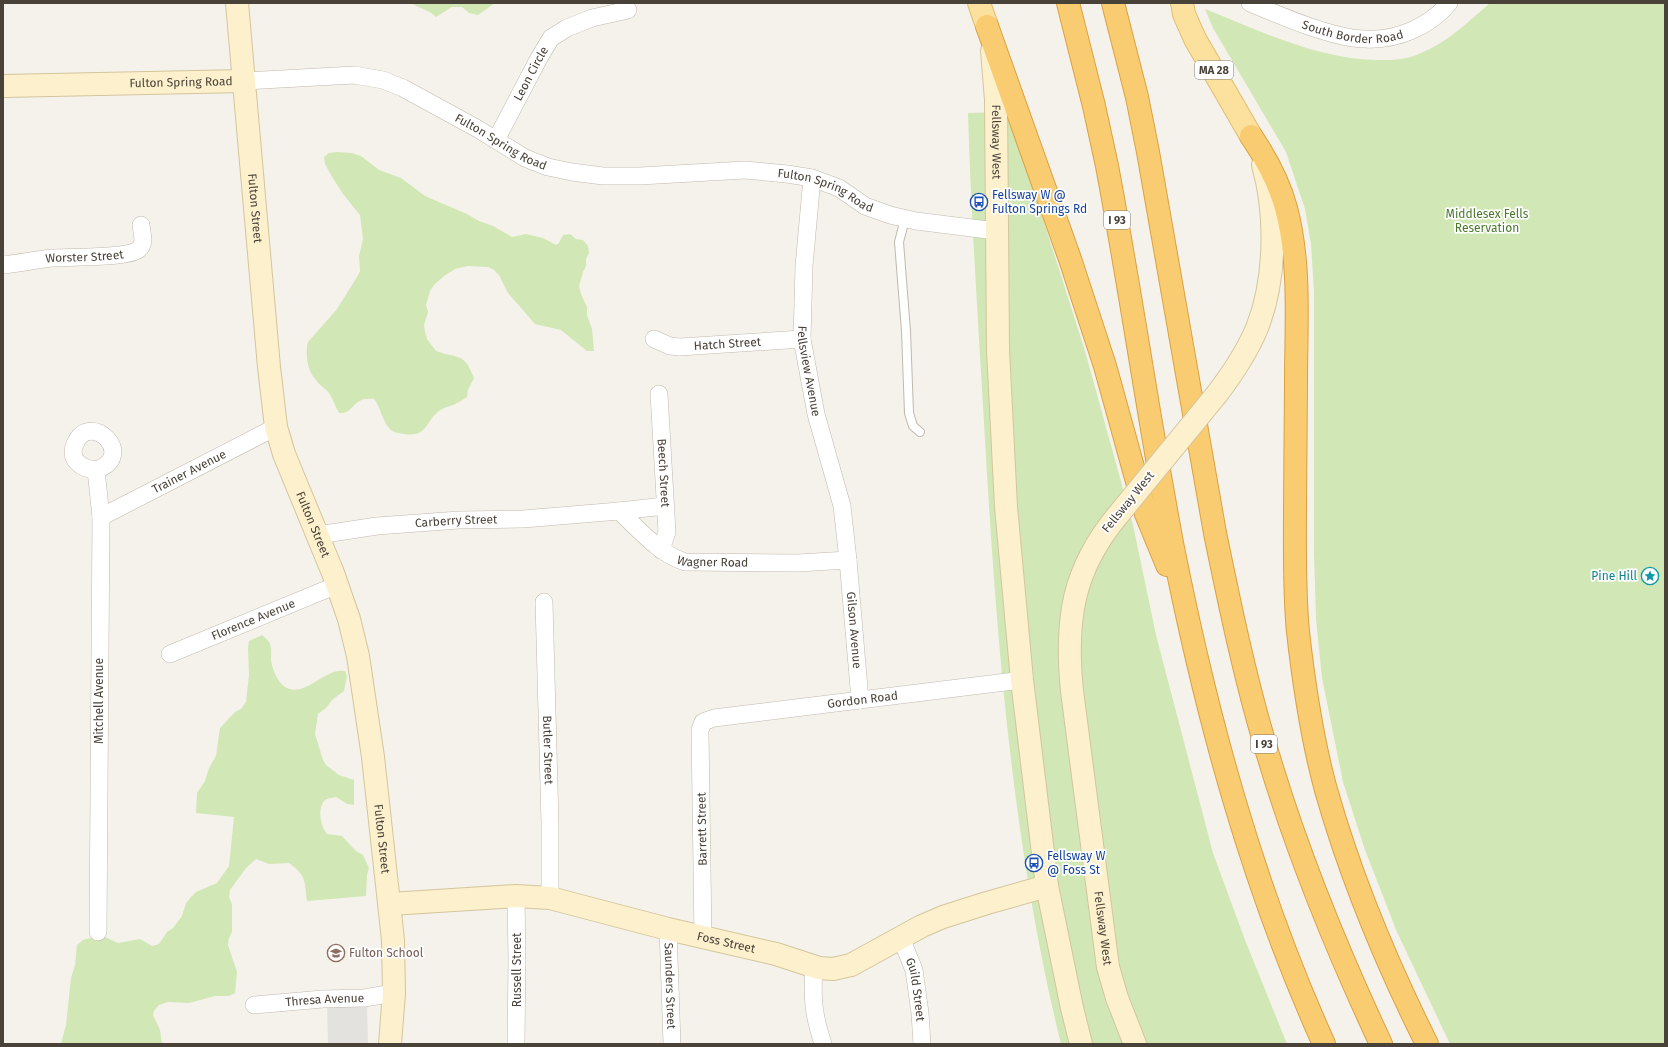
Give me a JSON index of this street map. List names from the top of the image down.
{
  "streets": {
    "highway": ["I 93"],
    "main road": [
      "MA 28",
      "Fulton Spring Road",
      "Fellsway West",
      "Fulton Street",
      "Foss Street"
    ],
    "street": [
      "South Border Road",
      "Leon Circle",
      "Worster Street",
      "Hatch Street",
      "Fellsview Avenue",
      "Trainer Avenue",
      "Beech Street",
      "Carberry Street",
      "Wagner Road",
      "Florence Avenue",
      "Gilson Avenue",
      "Gordon Road",
      "Mitchell Avenue",
      "Butler Street",
      "Barrett Street",
      "Russell Street",
      "Saunders Street",
      "Guild Street",
      "Thresa Avenue"
    ]
  },
  "crossings": [
    ["Leon Circle", "Fulton Spring Road"],
    ["Fulton Spring Road", "Fellsway West"],
    ["Fulton Spring Road", "Fulton Street"],
    ["Fulton Spring Road", "Fellsview Avenue"],
    ["Fellsway West", "Gordon Road"],
    ["Fellsway West", "Foss Street"],
    ["Fulton Street", "Trainer Avenue"],
    ["Fulton Street", "Carberry Street"],
    ["Fulton Street", "Florence Avenue"],
    ["Fulton Street", "Foss Street"],
    ["Fulton Street", "Thresa Avenue"],
    ["Hatch Street", "Fellsview Avenue"],
    ["Fellsview Avenue", "Wagner Road"],
    ["Fellsview Avenue", "Gilson Avenue"],
    ["Trainer Avenue", "Mitchell Avenue"],
    ["Beech Street", "Wagner Road"],
    ["Carberry Street", "Wagner Road"],
    ["Wagner Road", "Gilson Avenue"],
    ["Gilson Avenue", "Gordon Road"],
    ["Gordon Road", "Barrett Street"],
    ["Butler Street", "Foss Street"],
    ["Barrett Street", "Foss Street"],
    ["Foss Street", "Russell Street"],
    ["Foss Street", "Saunders Street"],
    ["Foss Street", "Guild Street"]
  ],
  "parks": ["Middlesex Fells Reservation"],
  "places": {
    "bus stop": ["Fellsway W @ Fulton Springs Rd", "Fellsway W @ Foss St"],
    "place": ["Pine Hill"],
    "school or university": ["Fulton School"]
  }
}
